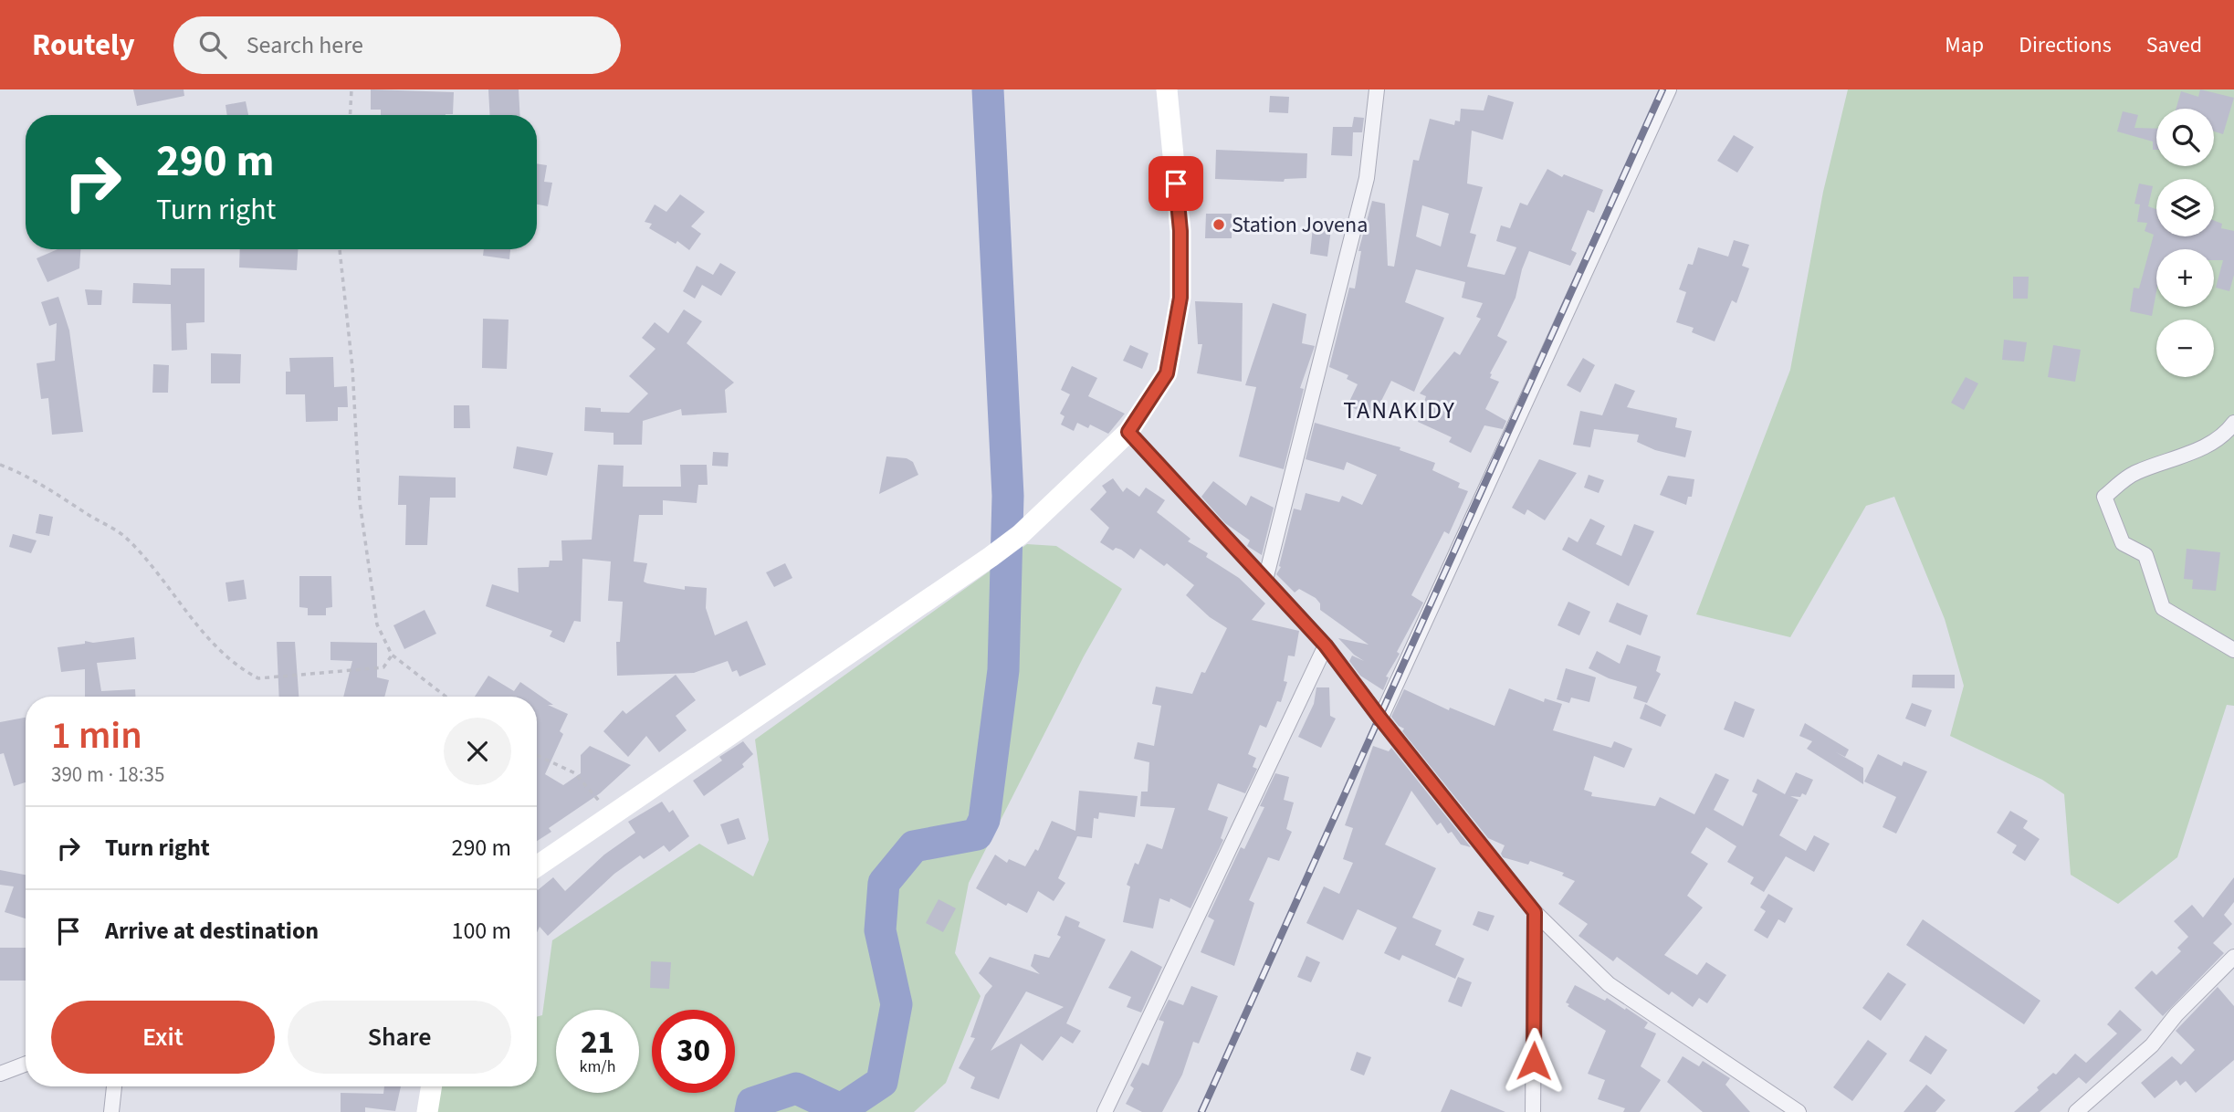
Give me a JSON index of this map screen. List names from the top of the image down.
{
  "districts": ["TANAKIDY"],
  "places": ["Station Jovena"],
  "page": {
    "header": "Routely",
    "search": "Search here",
    "nav": ["Map", "Directions", "Saved"],
    "map_buttons": ["+", "−"],
    "turn": ["290 m", "Turn right"],
    "heading": ["1 min", "390 m · 18:35"],
    "list": [
      {
        "name": "Turn right",
        "value": "290 m"
      },
      {
        "name": "Arrive at destination",
        "value": "100 m"
      }
    ],
    "buttons": ["Exit", "Share"],
    "speed": "21 km/h",
    "limit": "30"
  }
}
